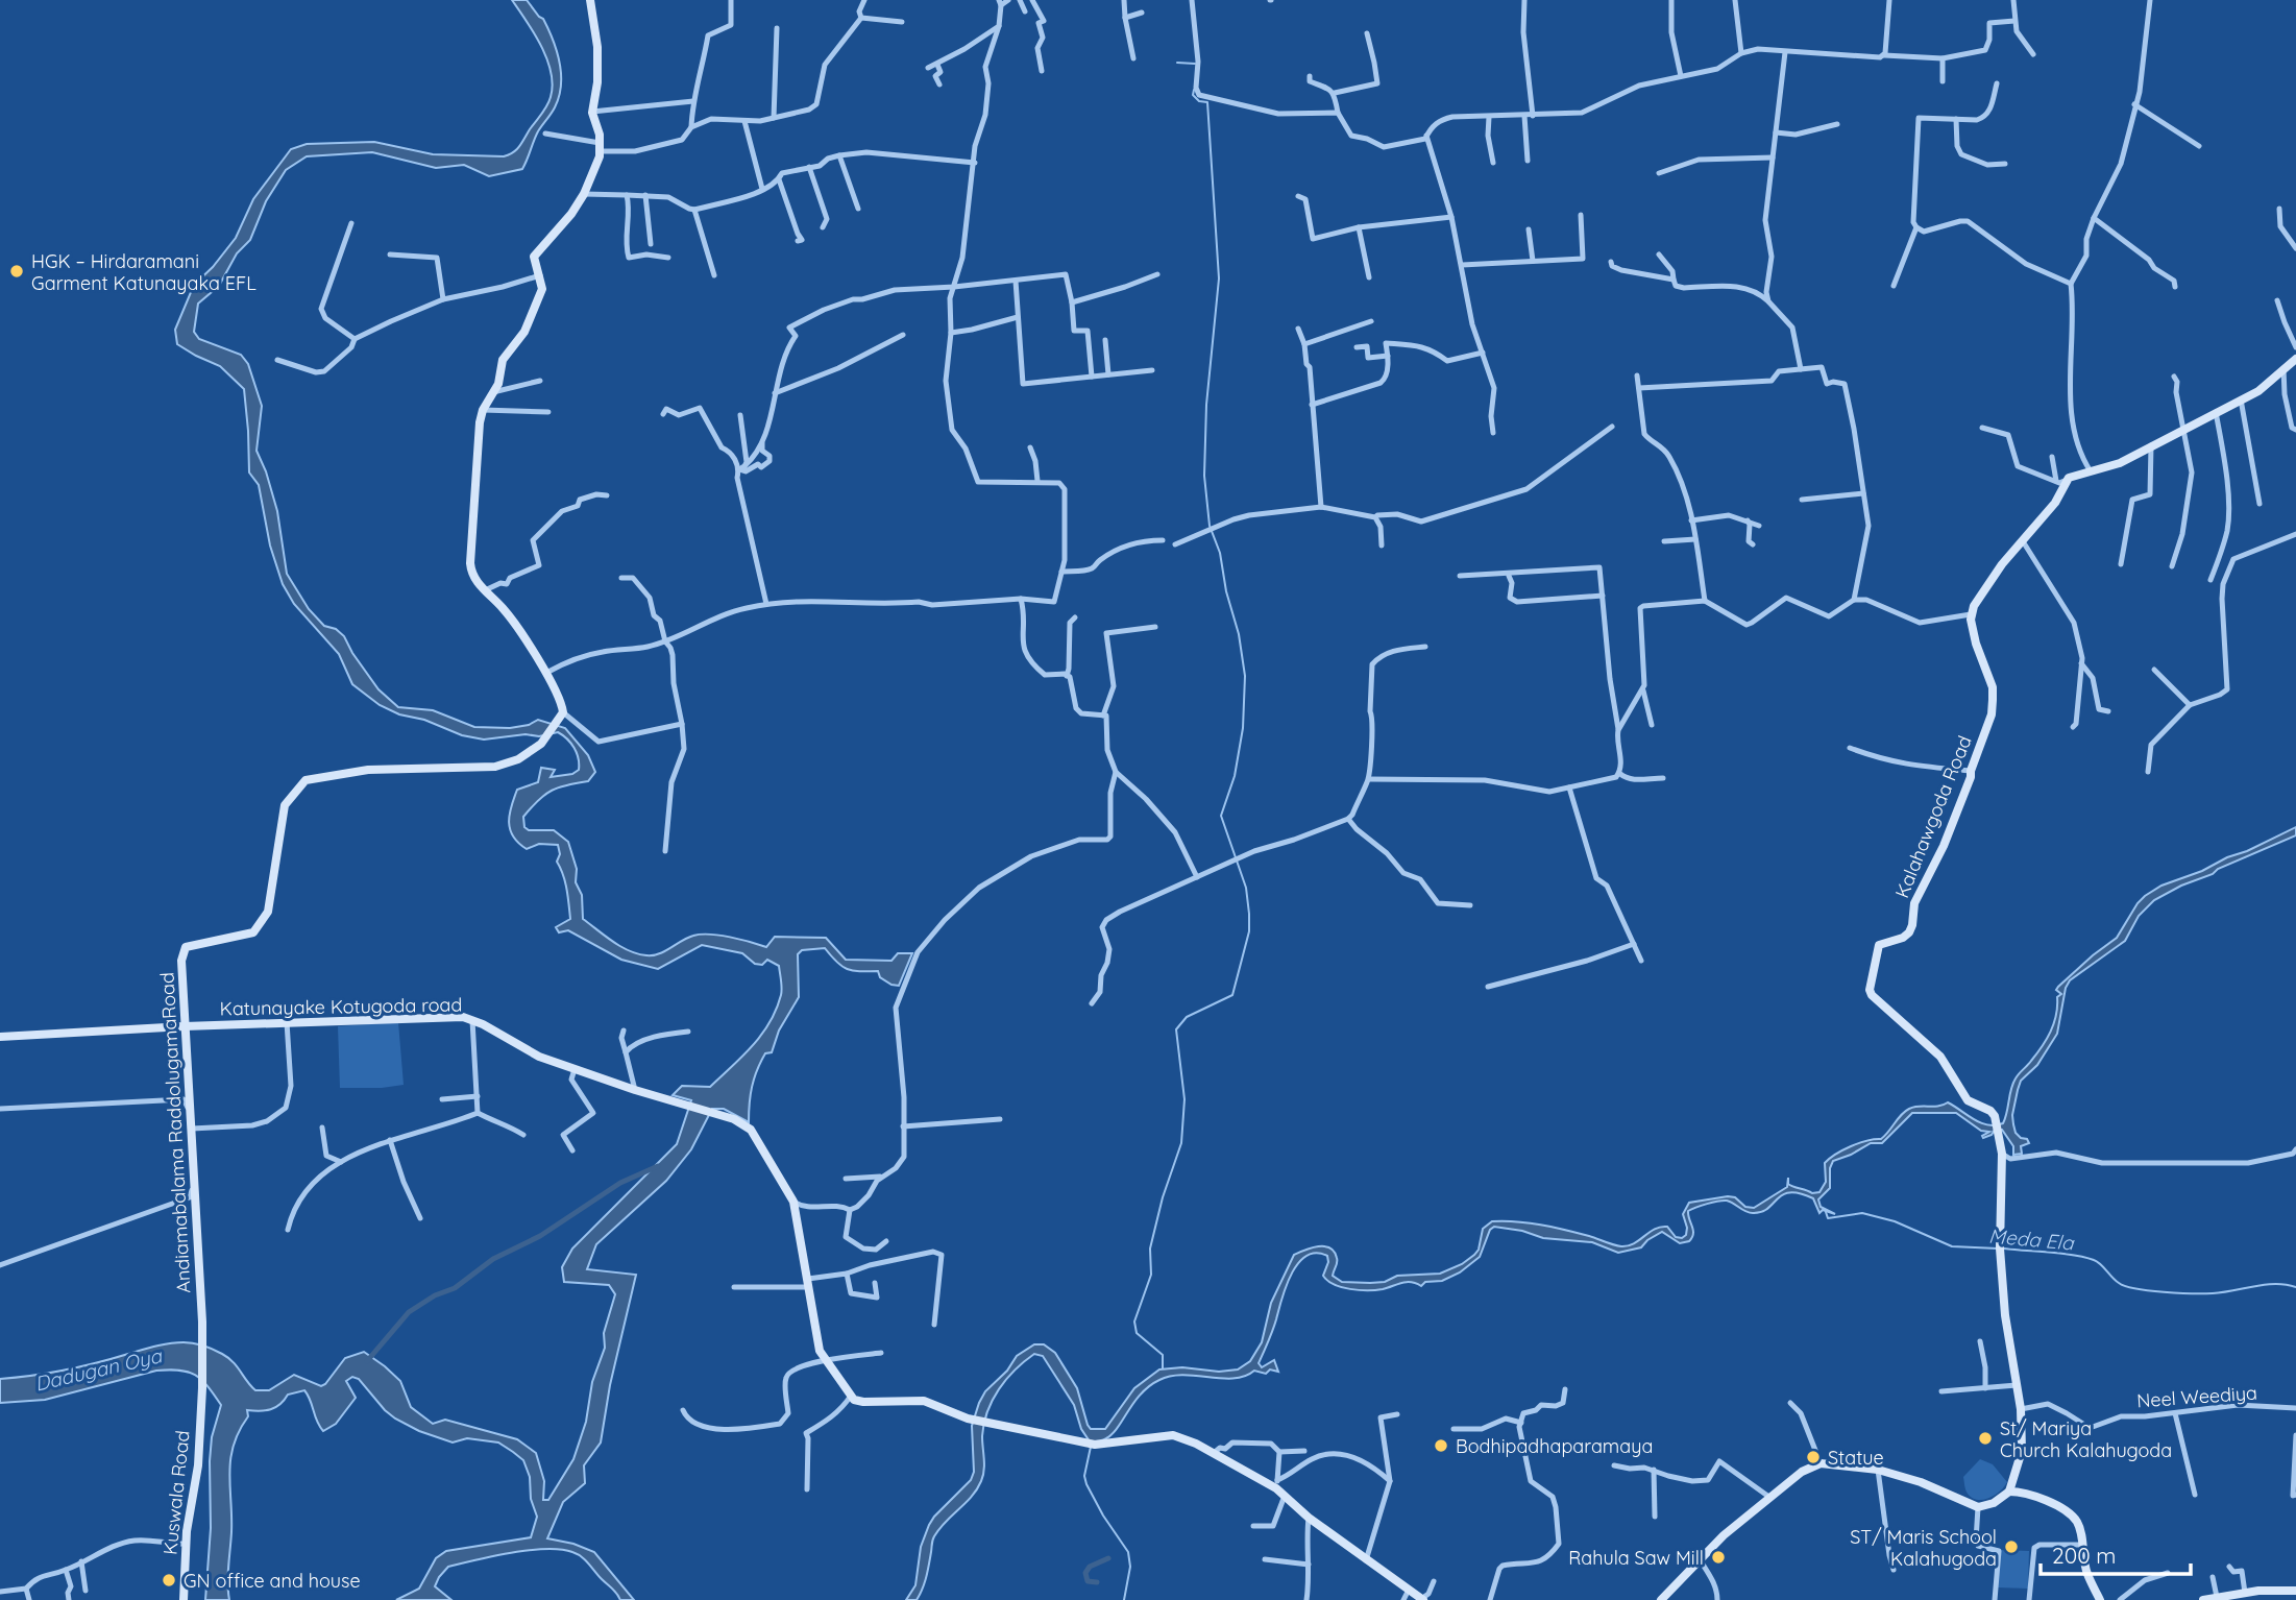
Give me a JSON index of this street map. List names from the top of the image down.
{
  "streets": {
    "street": [
      "Kalahawgoda Road",
      "Katunayake Kotugoda road",
      "Andiamabalama RaddolugamaRoad",
      "Neel Weediya",
      "Kuswala Road"
    ]
  },
  "crossings": [
    ["Kalahawgoda Road", "Neel Weediya"],
    ["Katunayake Kotugoda road", "Andiamabalama RaddolugamaRoad"],
    ["Andiamabalama RaddolugamaRoad", "Kuswala Road"]
  ],
  "water": ["Meda Ela", "Dadugan Oya"],
  "places": [
    "HGK – Hirdaramani Garment Katunayaka EFL",
    "St/ Mariya Church Kalahugoda",
    "Bodhipadhaparamaya",
    "Statue",
    "ST/ Maris School Kalahugoda",
    "Rahula Saw Mill",
    "GN office and house"
  ],
  "scale_bar": "200 m"
}
